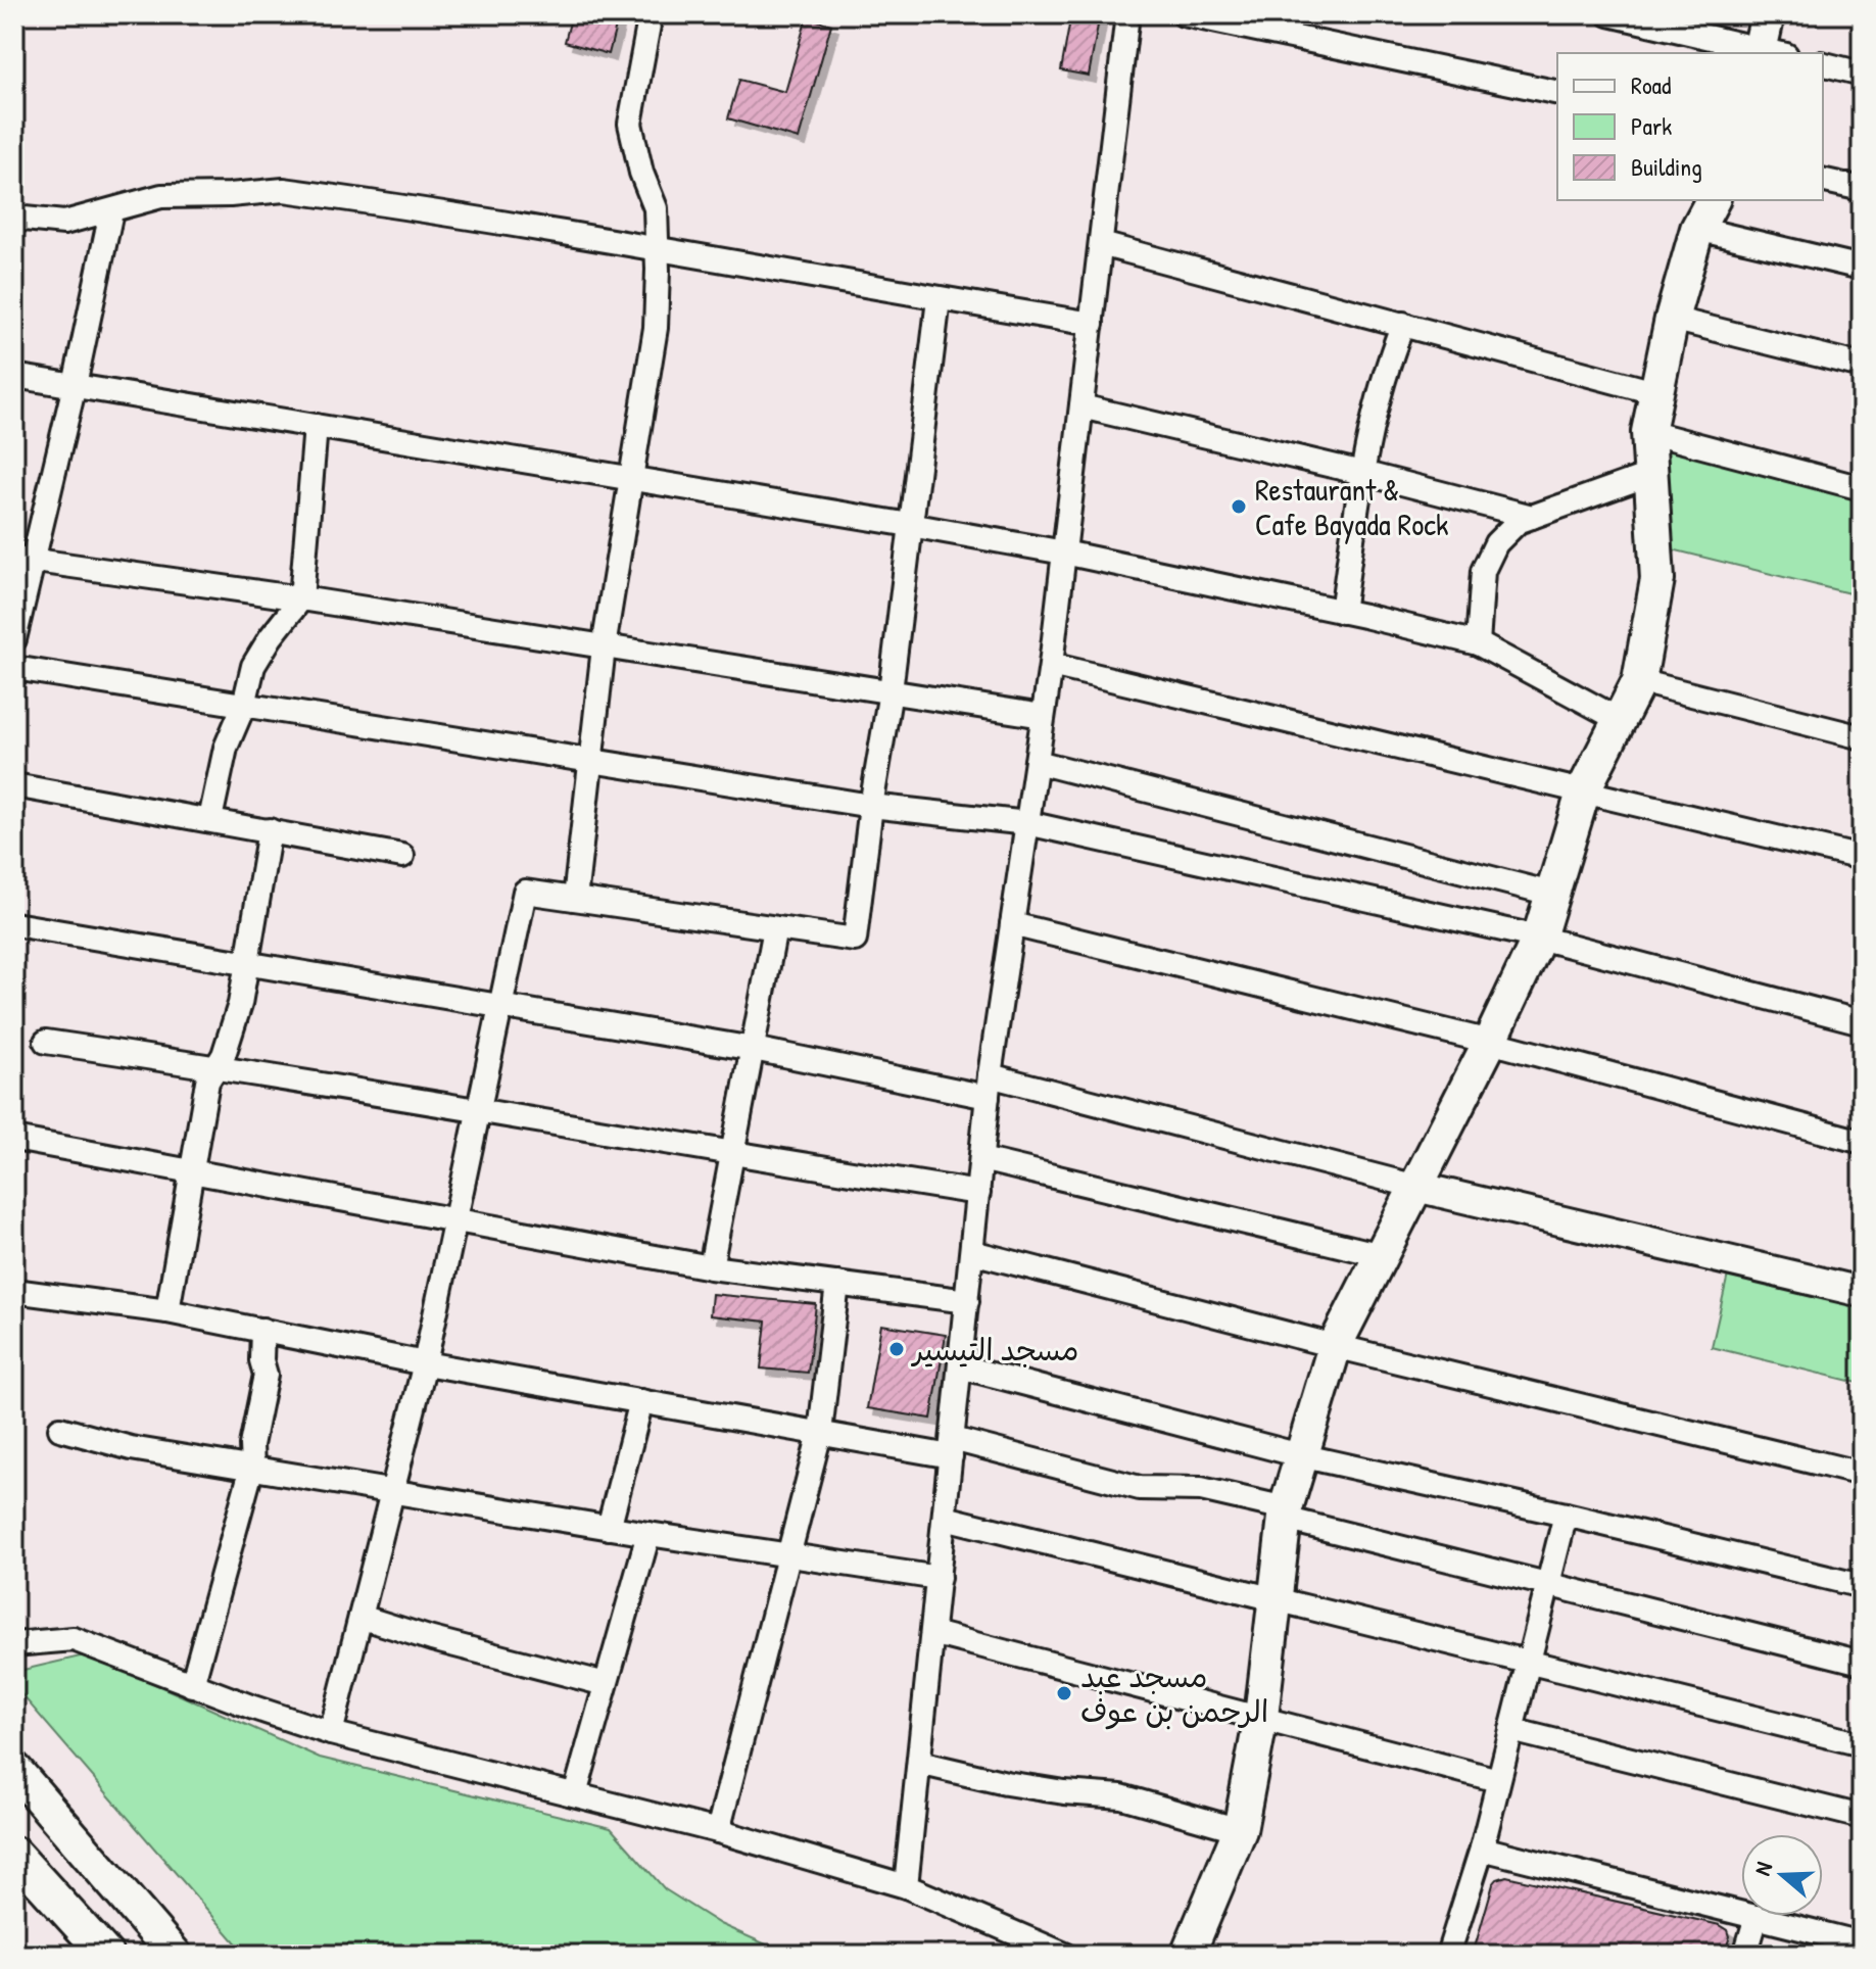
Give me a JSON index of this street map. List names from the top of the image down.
{
  "places": ["Restaurant & Cafe Bayada Rock", "مسجد التيسير", "مسجد عبد الرحمن بن عوف"],
  "legend": ["Road", "Park", "Building"],
  "north": "left"
}
